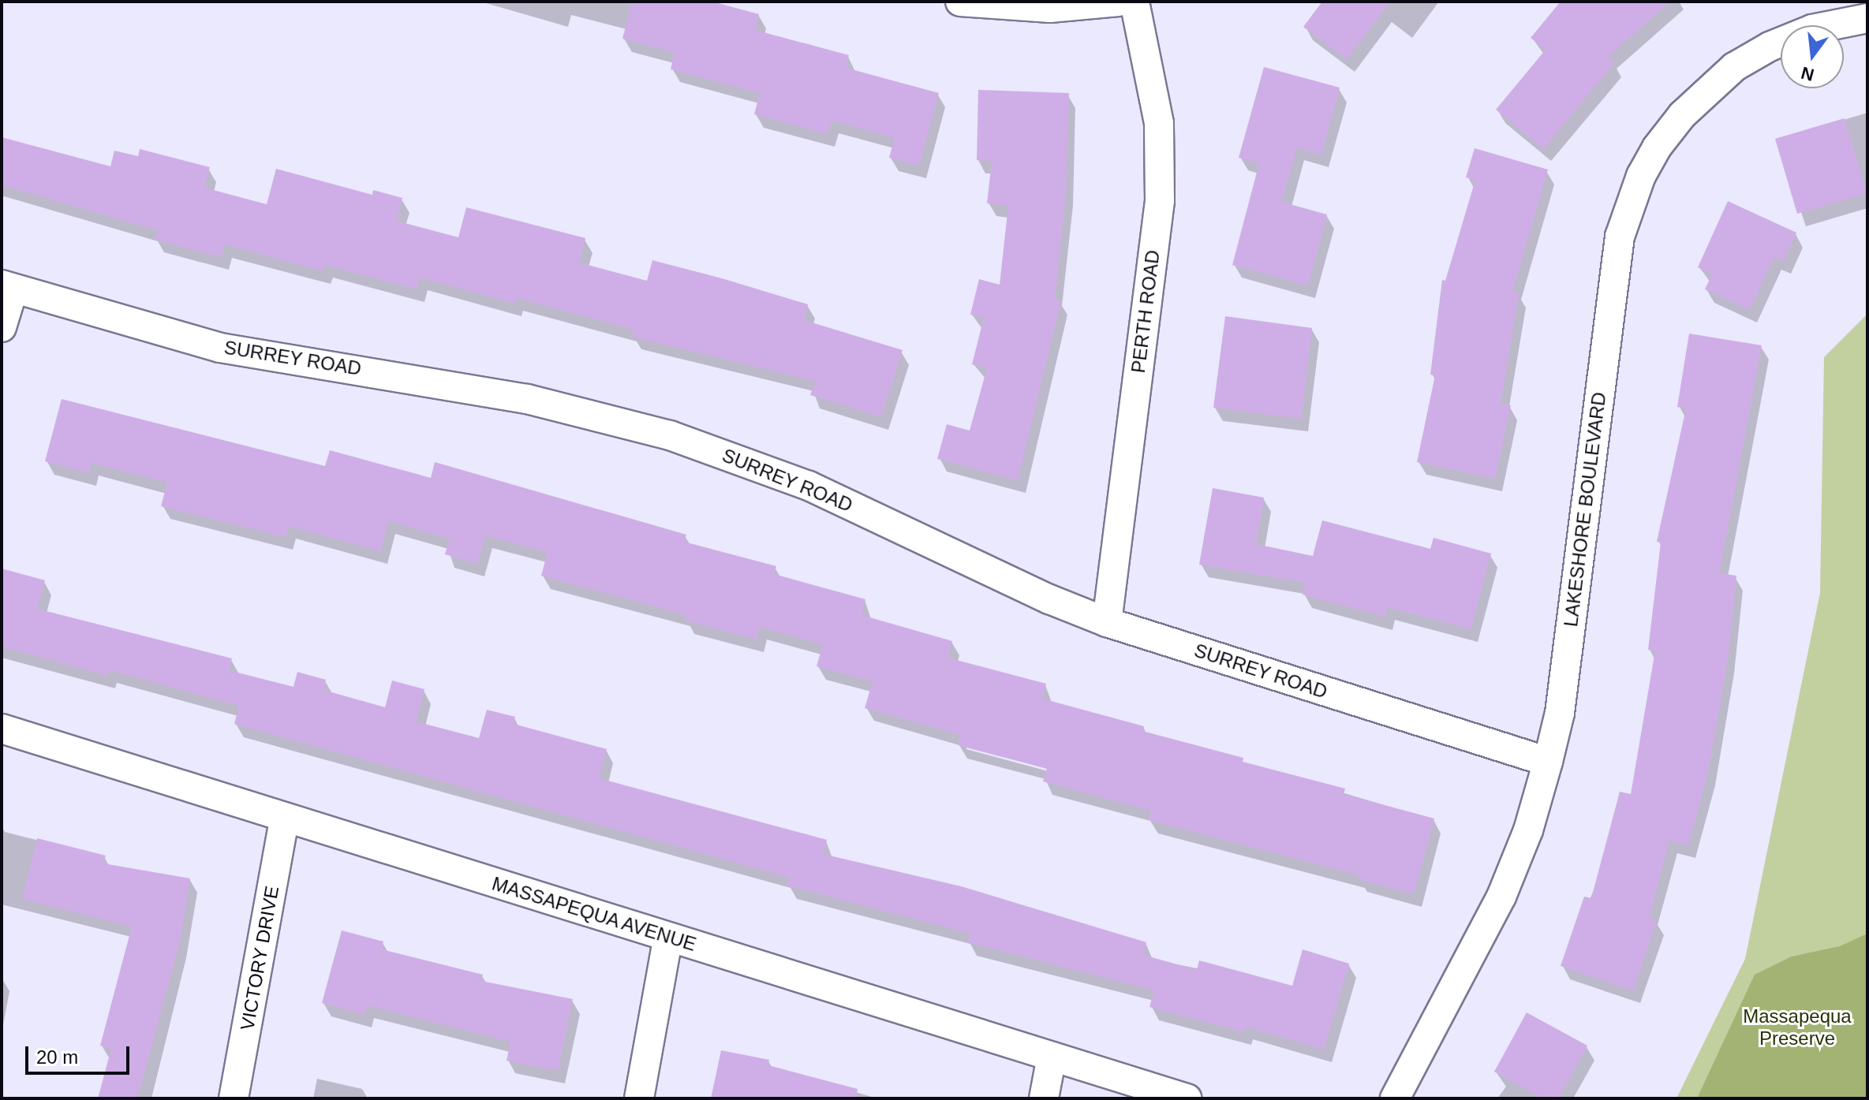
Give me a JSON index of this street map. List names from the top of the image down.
{
  "streets": {
    "street": [
      "PERTH ROAD",
      "SURREY ROAD",
      "LAKESHORE BOULEVARD",
      "MASSAPEQUA AVENUE",
      "VICTORY DRIVE"
    ]
  },
  "crossings": [
    ["PERTH ROAD", "SURREY ROAD"],
    ["SURREY ROAD", "LAKESHORE BOULEVARD"],
    ["MASSAPEQUA AVENUE", "VICTORY DRIVE"]
  ],
  "parks": ["Massapequa Preserve"],
  "scale_bar": "20 m",
  "north": "bottom"
}
